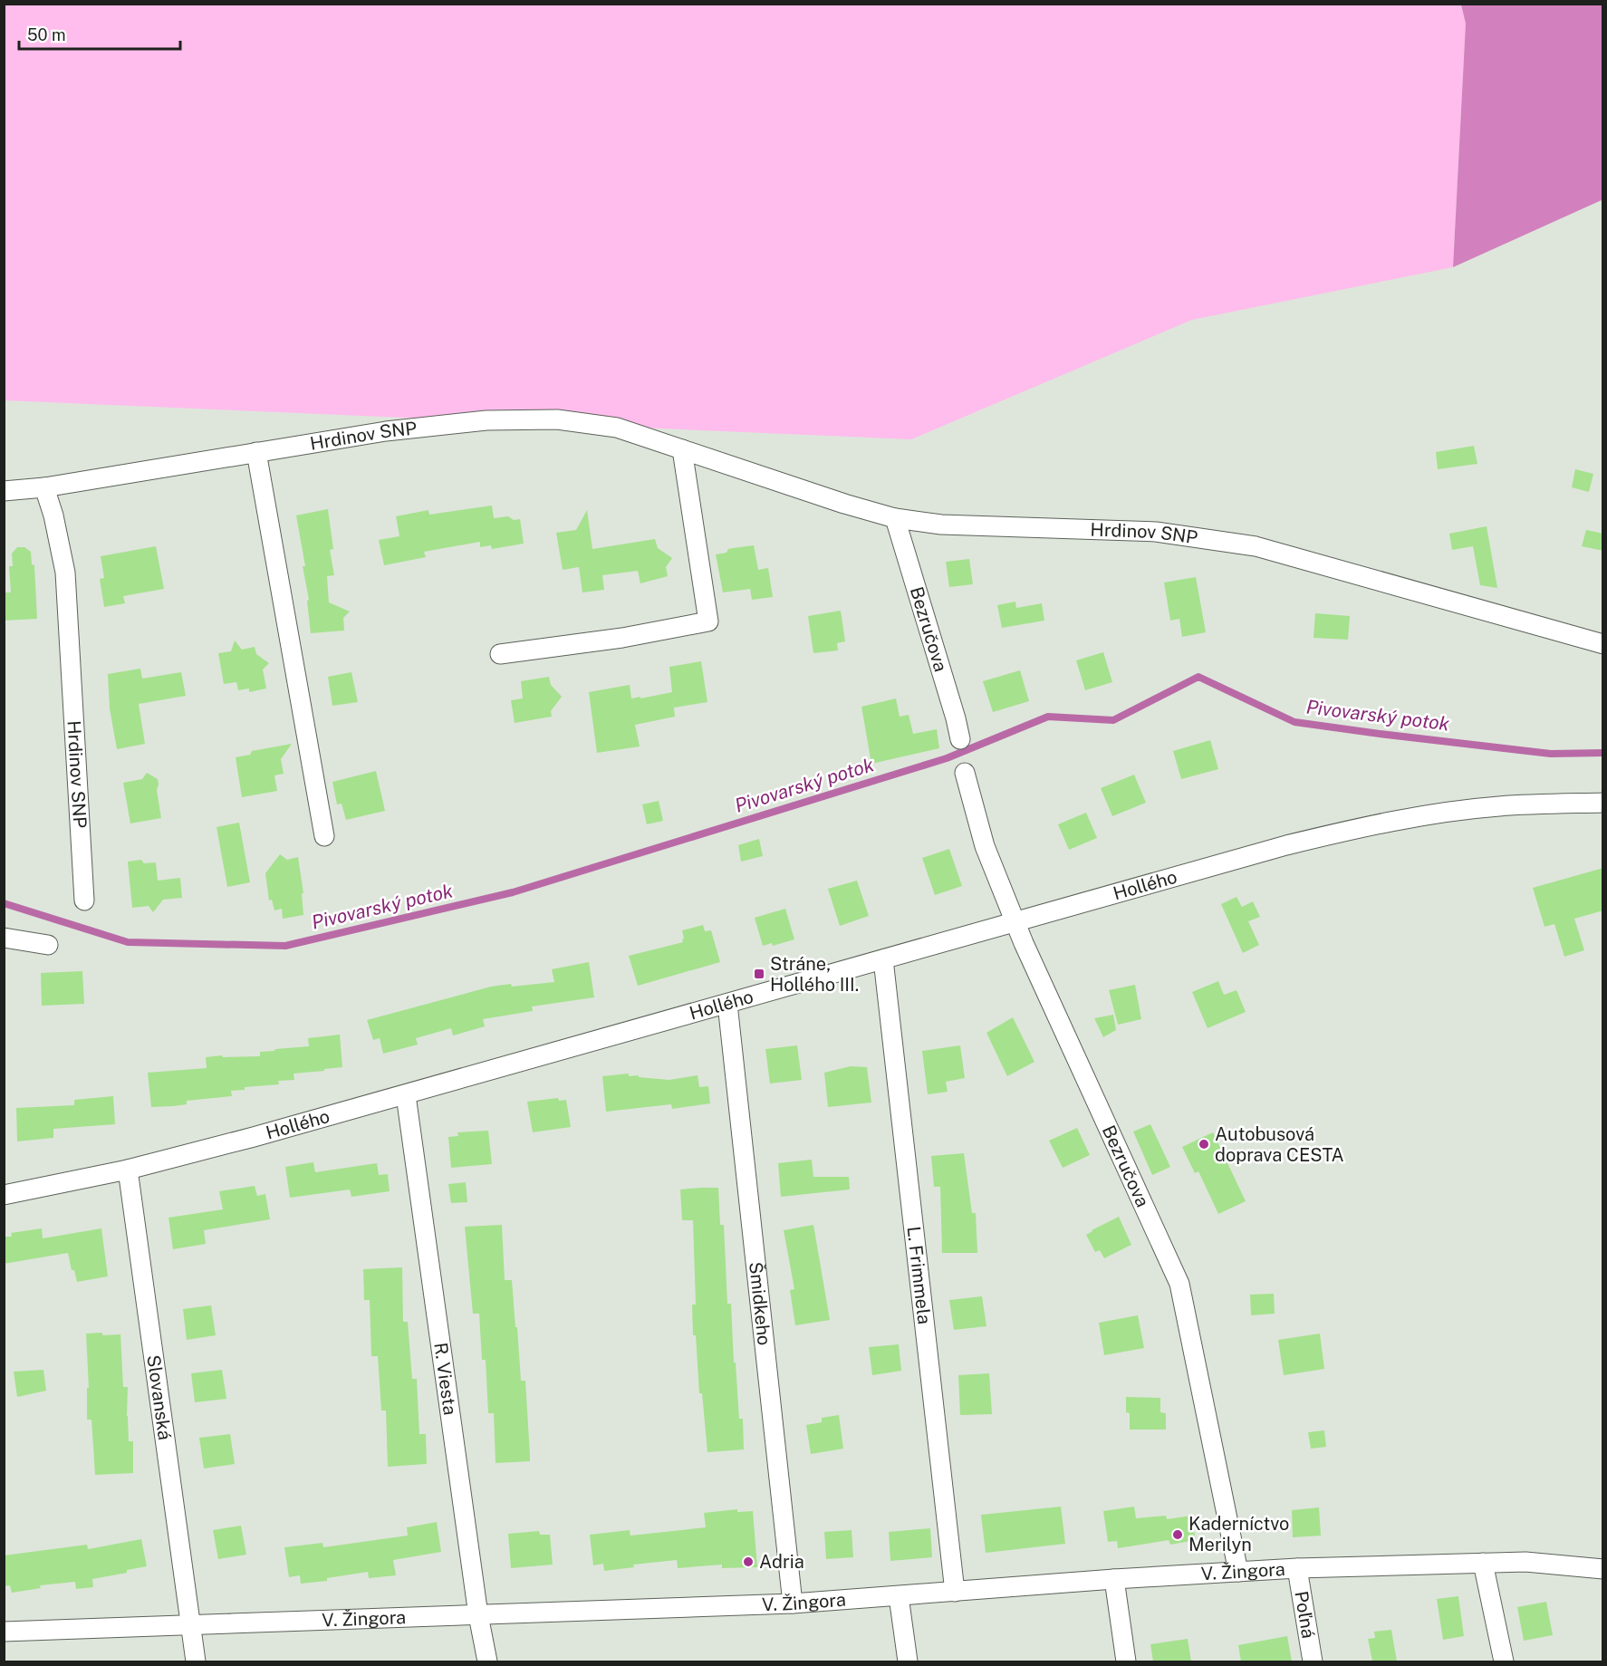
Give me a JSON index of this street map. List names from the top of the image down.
{
  "streets": {
    "street": [
      "Hrdinov SNP",
      "Bezručova",
      "Hollého",
      "L. Frimmela",
      "Šmidkeho",
      "R. Viesta",
      "Slovanská",
      "V. Žingora",
      "Poľná"
    ]
  },
  "crossings": [
    ["Hrdinov SNP", "Bezručova"],
    ["Bezručova", "Hollého"],
    ["Bezručova", "V. Žingora"],
    ["Hollého", "L. Frimmela"],
    ["Hollého", "Šmidkeho"],
    ["Hollého", "R. Viesta"],
    ["Hollého", "Slovanská"],
    ["L. Frimmela", "V. Žingora"],
    ["Šmidkeho", "V. Žingora"],
    ["R. Viesta", "V. Žingora"],
    ["Slovanská", "V. Žingora"],
    ["V. Žingora", "Poľná"]
  ],
  "water": ["Pivovarský potok"],
  "places": {
    "transit": ["Stráne, Hollého III."],
    "other": ["Autobusová doprava CESTA", "Kaderníctvo Merilyn", "Adria"]
  },
  "scale_bar": "50 m"
}
